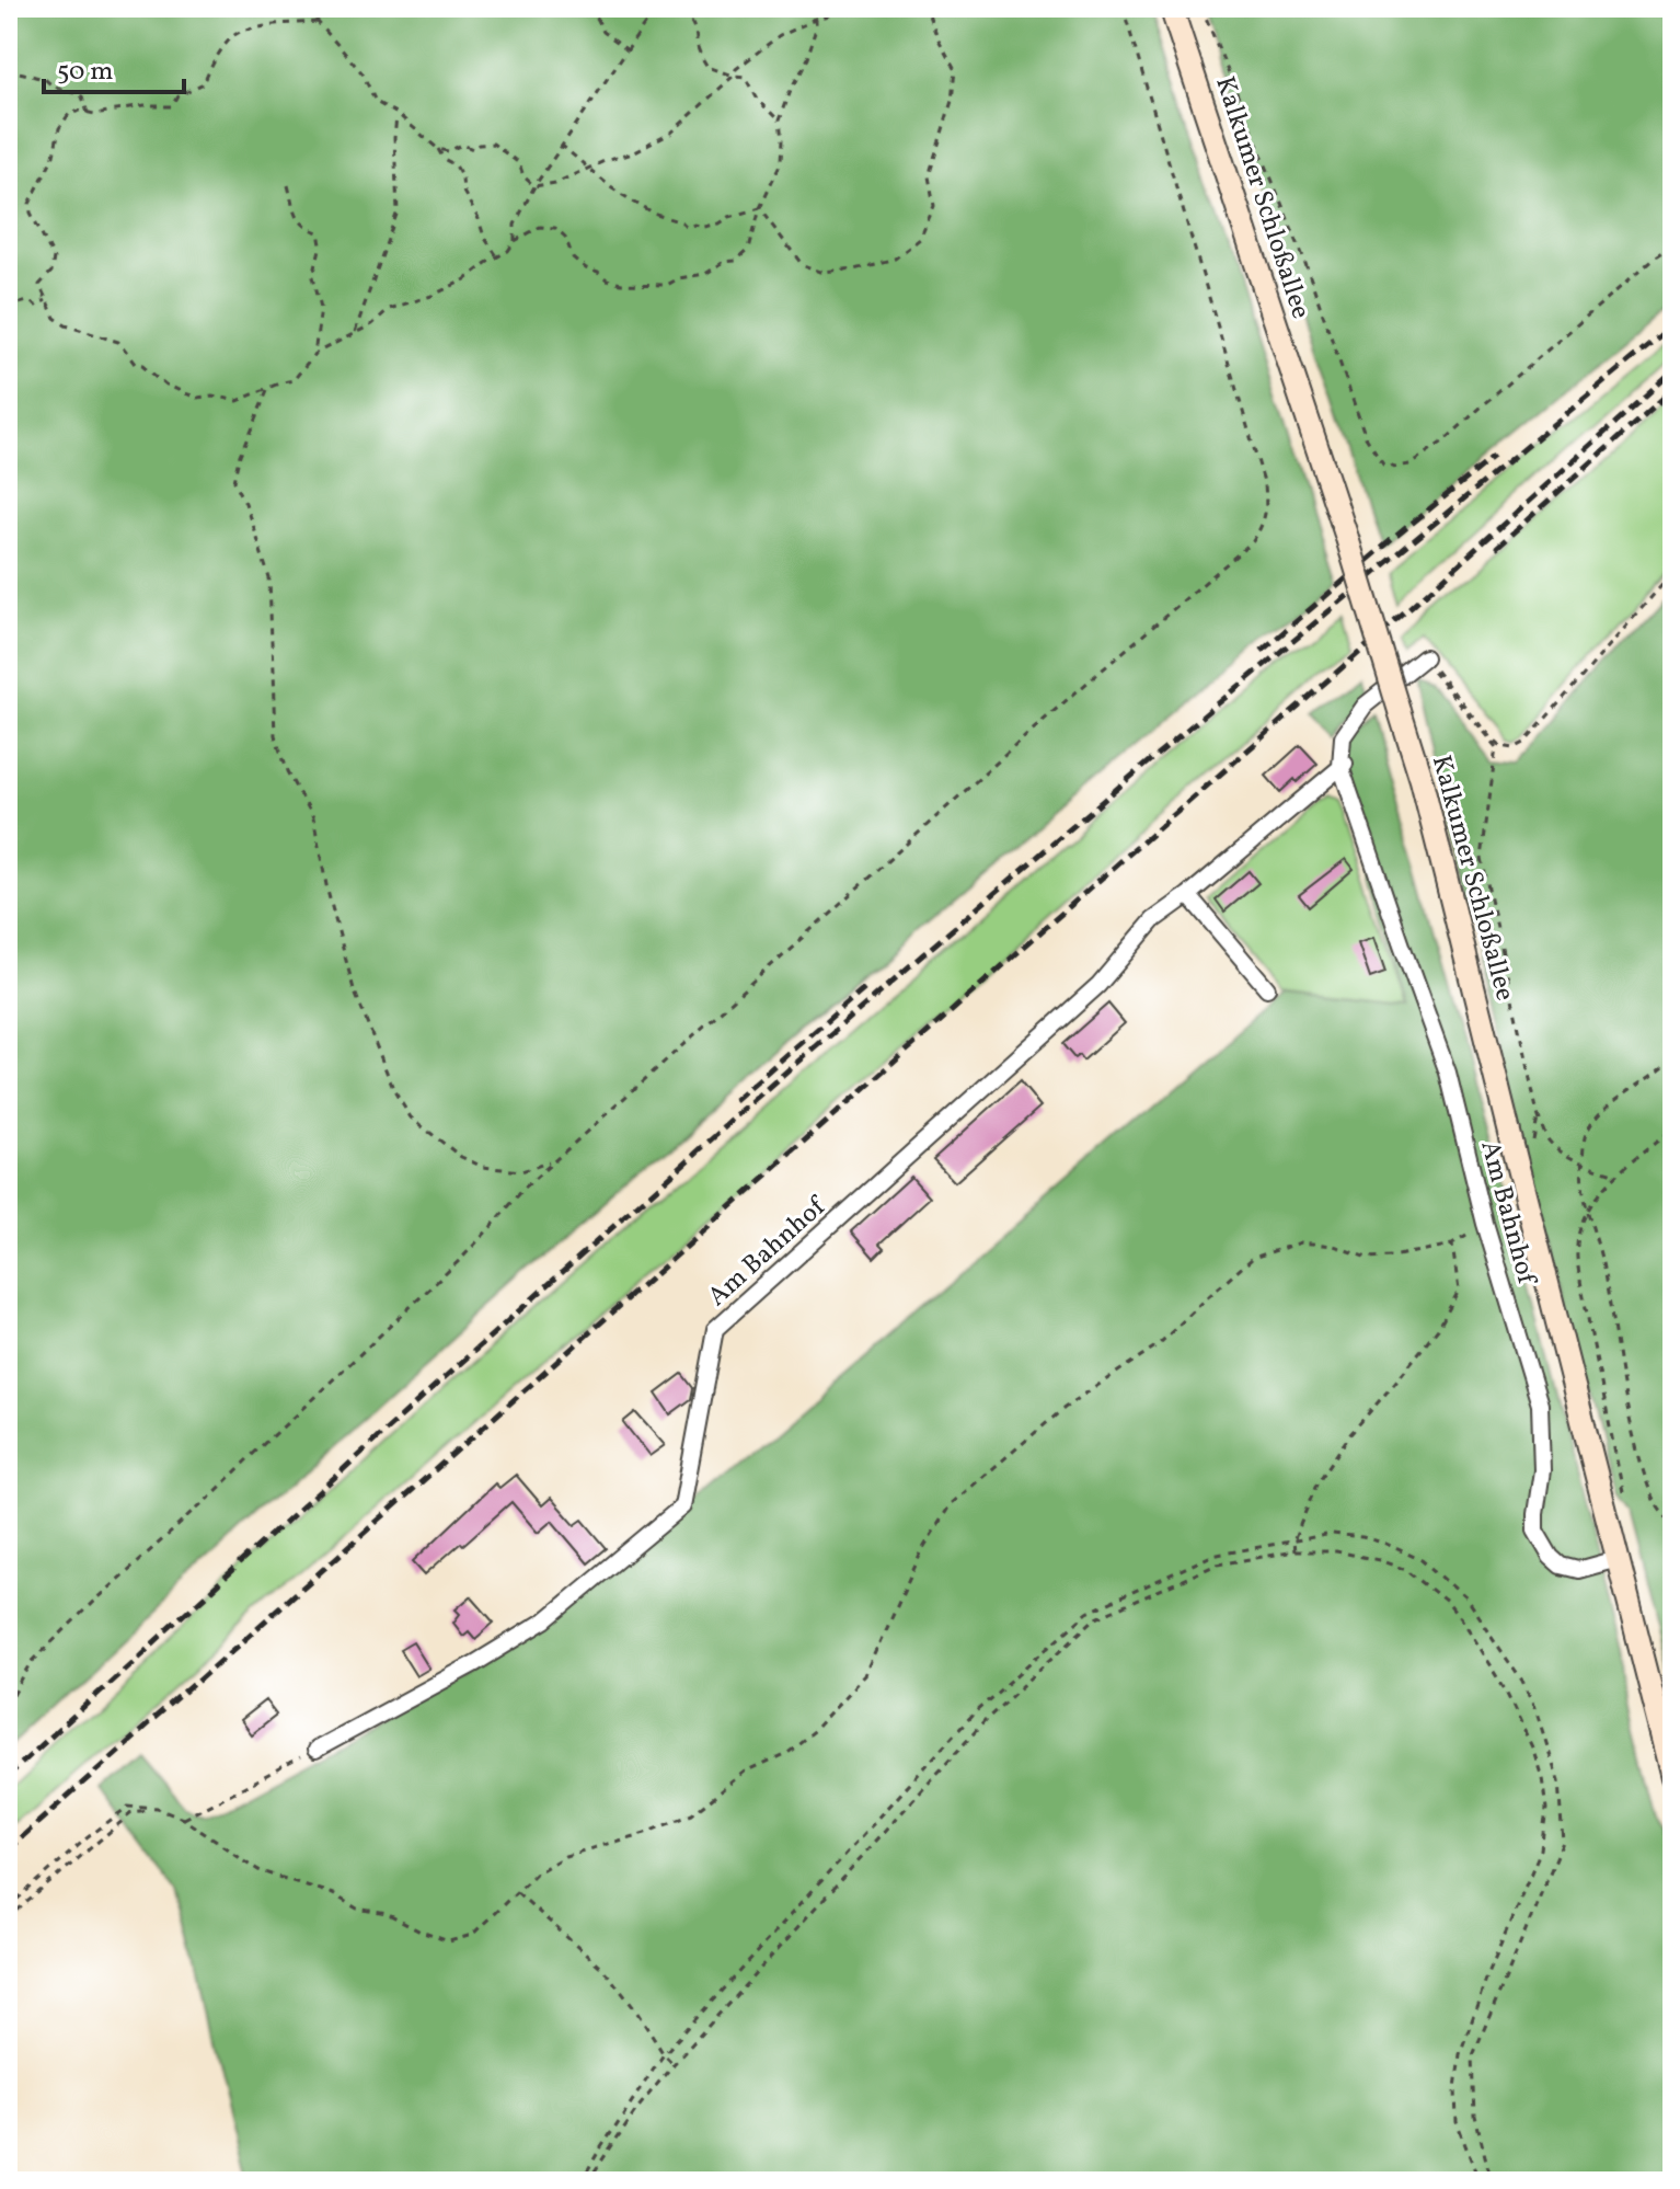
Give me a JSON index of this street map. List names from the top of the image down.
{
  "streets": {
    "main road": ["Kalkumer Schloßallee"],
    "street": ["Am Bahnhof"]
  },
  "crossings": [
    ["Kalkumer Schloßallee", "Am Bahnhof"]
  ],
  "scale_bar": "50 m"
}
